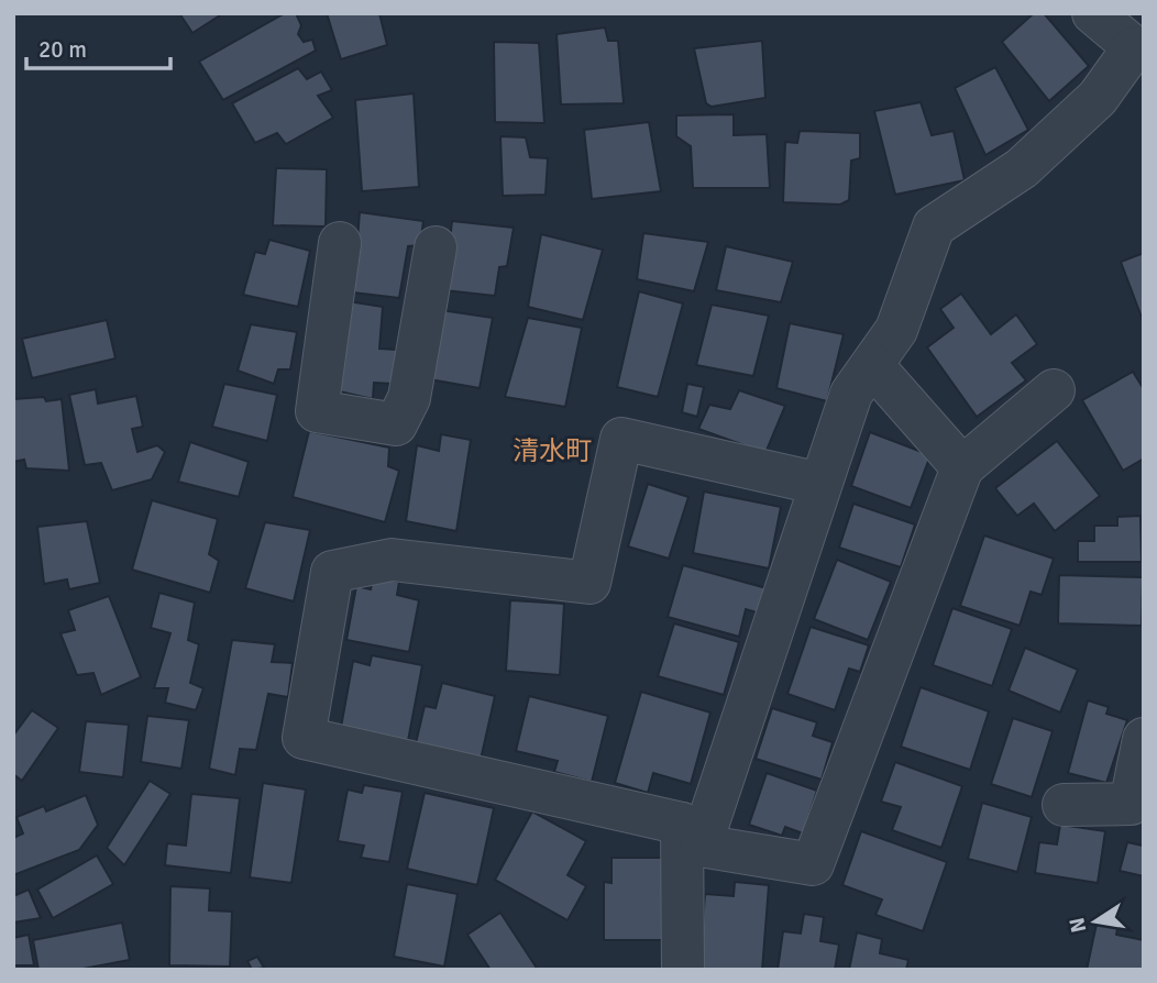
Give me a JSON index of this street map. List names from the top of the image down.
{
  "districts": ["清水町"],
  "scale_bar": "20 m",
  "north": "left"
}
